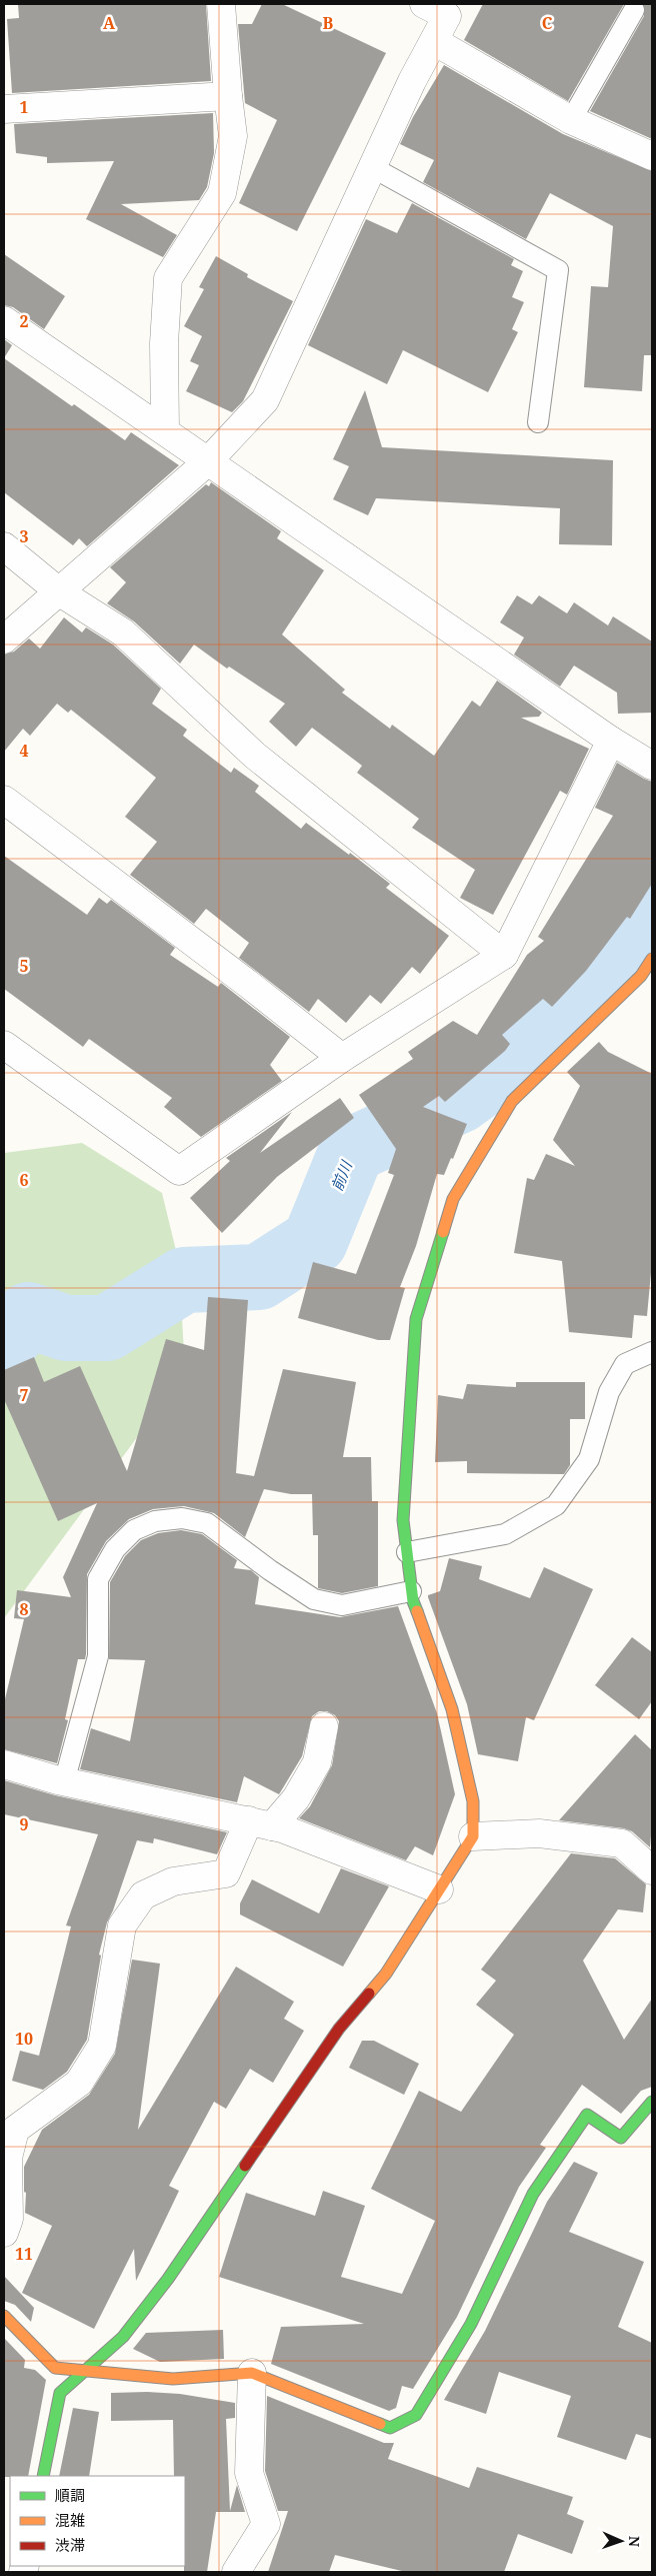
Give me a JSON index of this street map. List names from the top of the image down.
{
  "water": ["前川"],
  "legend": ["順調", "混雑", "渋滞"],
  "north": "right",
  "grid": {
    "columns": ["A", "B", "C"],
    "rows": [
      "1",
      "2",
      "3",
      "4",
      "5",
      "6",
      "7",
      "8",
      "9",
      "10",
      "11"
    ]
  }
}
